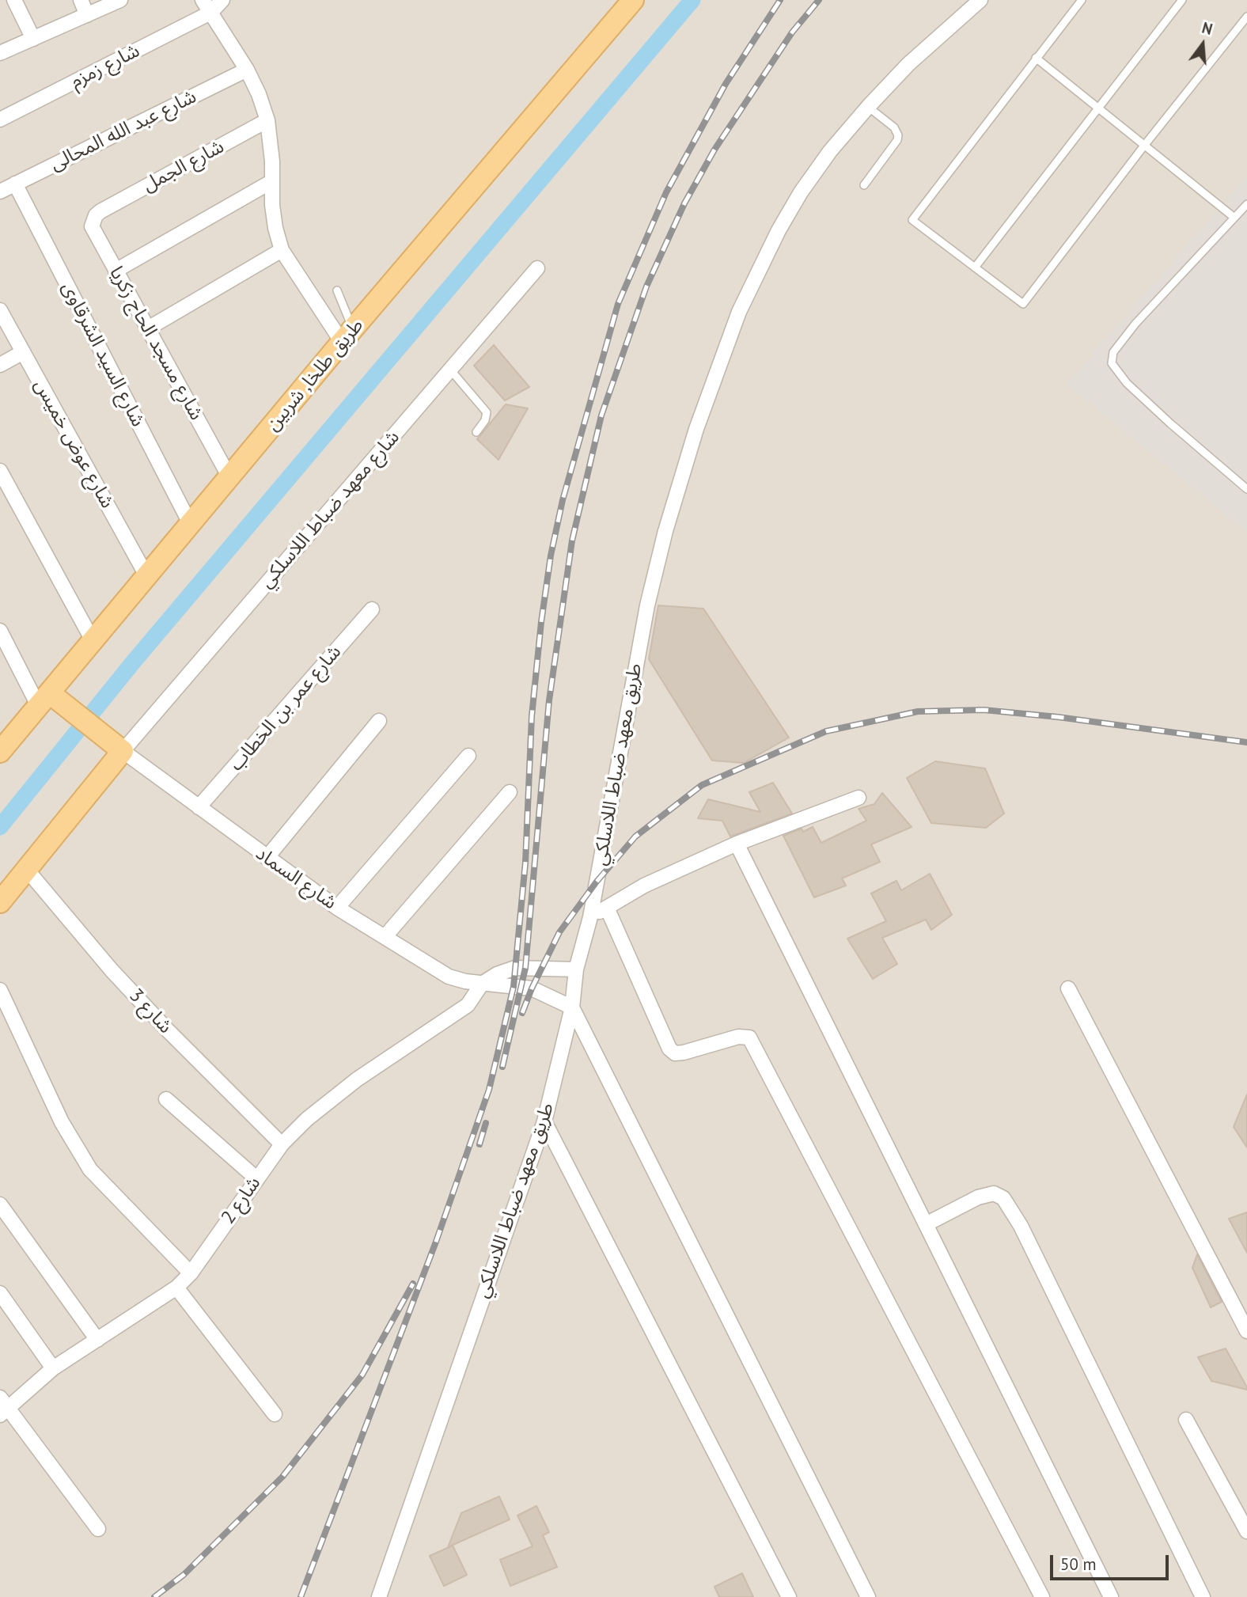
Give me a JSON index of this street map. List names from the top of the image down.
{
  "streets": {
    "main road": ["طريق طلخا, شربين"],
    "street": [
      "شارع زمزم",
      "شارع عبد الله المحالى",
      "شارع الجمل",
      "شارع مسجد الحاج زكريا",
      "شارع السيد الشرقاوى",
      "شارع عوض خميس",
      "شارع معهد ضباط اللاسلكي",
      "شارع عمر بن الخطاب",
      "طريق معهد ضباط اللاسلكي",
      "شارع السماد",
      "شارع 3",
      "شارع 2"
    ]
  },
  "crossings": [
    ["شارع عبد الله المحالى", "شارع السيد الشرقاوى"],
    ["شارع الجمل", "شارع مسجد الحاج زكريا"],
    ["شارع مسجد الحاج زكريا", "طريق طلخا, شربين"],
    ["شارع السيد الشرقاوى", "طريق طلخا, شربين"],
    ["طريق طلخا, شربين", "شارع عوض خميس"],
    ["شارع معهد ضباط اللاسلكي", "شارع السماد"],
    ["شارع عمر بن الخطاب", "شارع السماد"],
    ["طريق معهد ضباط اللاسلكي", "شارع السماد"],
    ["شارع السماد", "شارع 2"],
    ["شارع 3", "شارع 2"]
  ],
  "scale_bar": "50 m",
  "north": "top"
}
